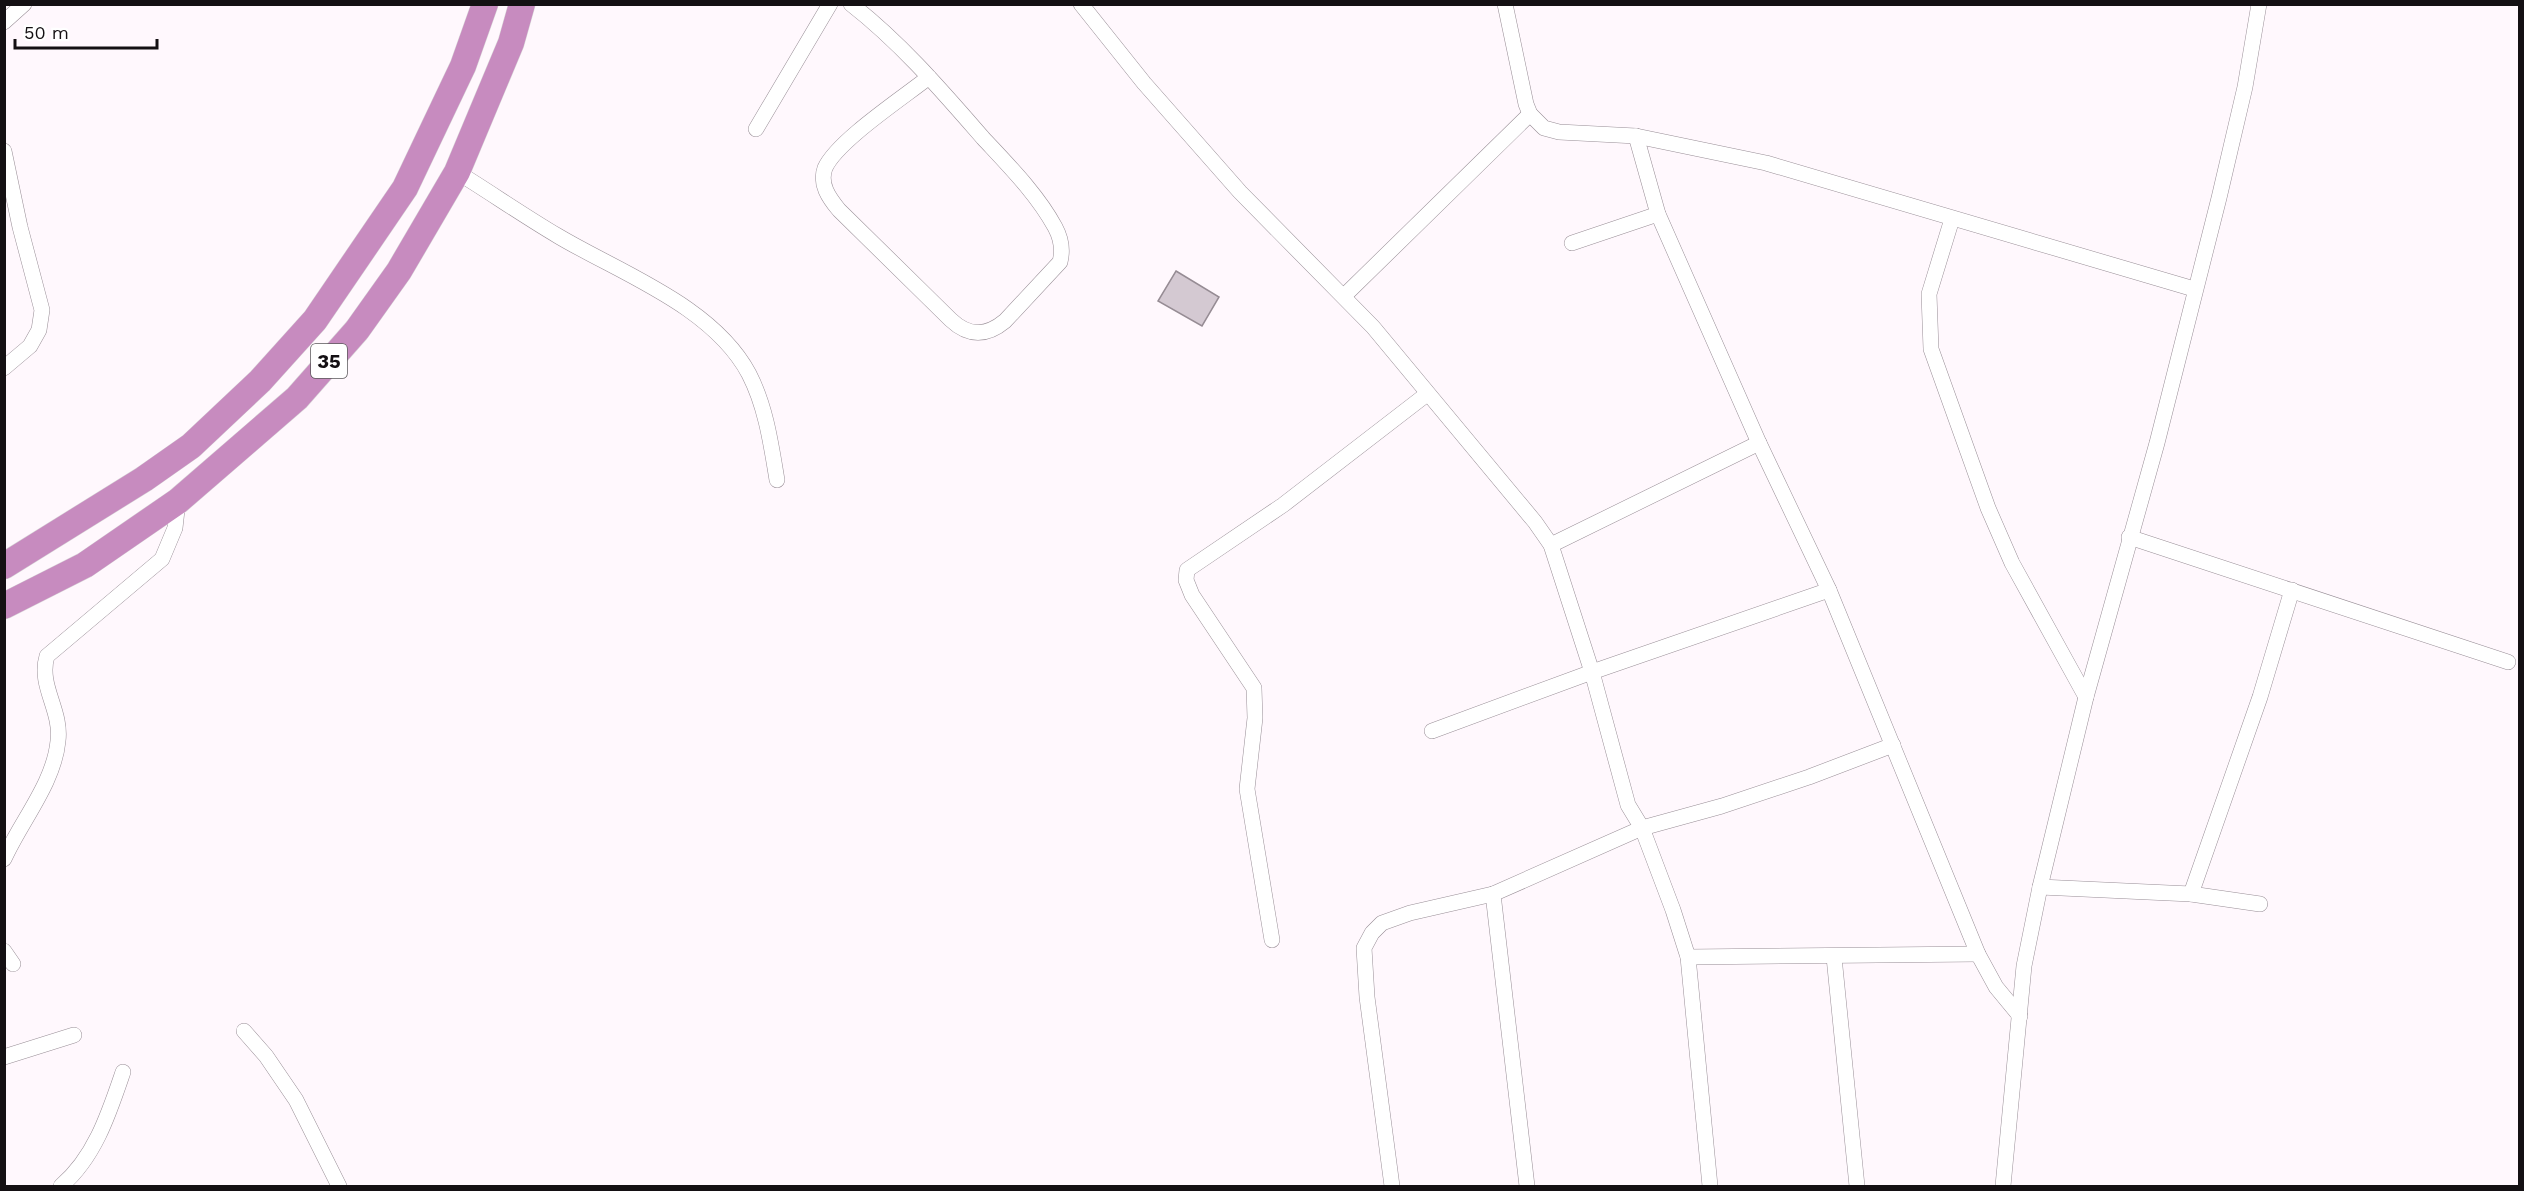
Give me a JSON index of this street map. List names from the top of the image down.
{
  "streets": {
    "highway": ["35"]
  },
  "scale_bar": "50 m"
}
